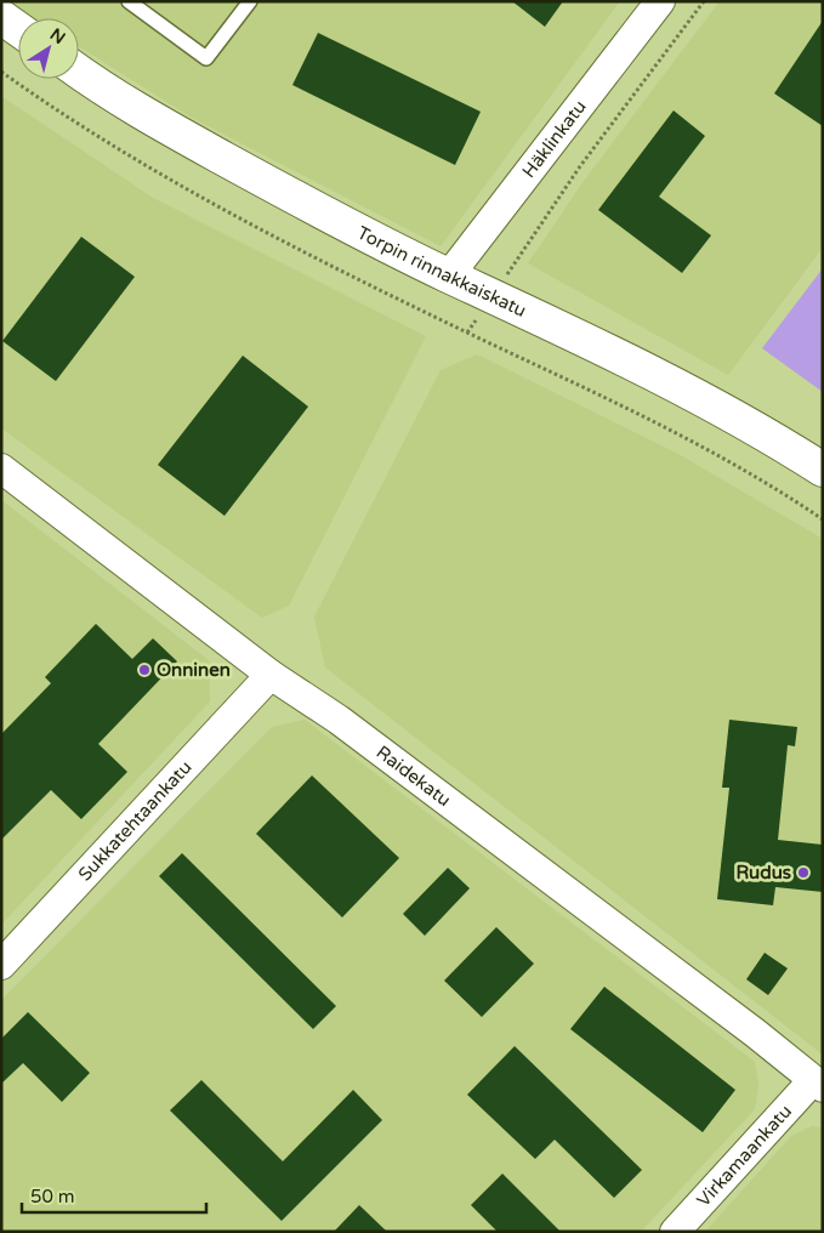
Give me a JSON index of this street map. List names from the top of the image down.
{
  "streets": {
    "main road": ["Torpin rinnakkaiskatu"],
    "street": [
      "Häklinkatu",
      "Raidekatu",
      "Sukkatehtaankatu",
      "Virkamaankatu"
    ]
  },
  "crossings": [
    ["Häklinkatu", "Torpin rinnakkaiskatu"],
    ["Raidekatu", "Sukkatehtaankatu"],
    ["Raidekatu", "Virkamaankatu"]
  ],
  "places": ["Onninen", "Rudus"],
  "scale_bar": "50 m",
  "north": "top right"
}
